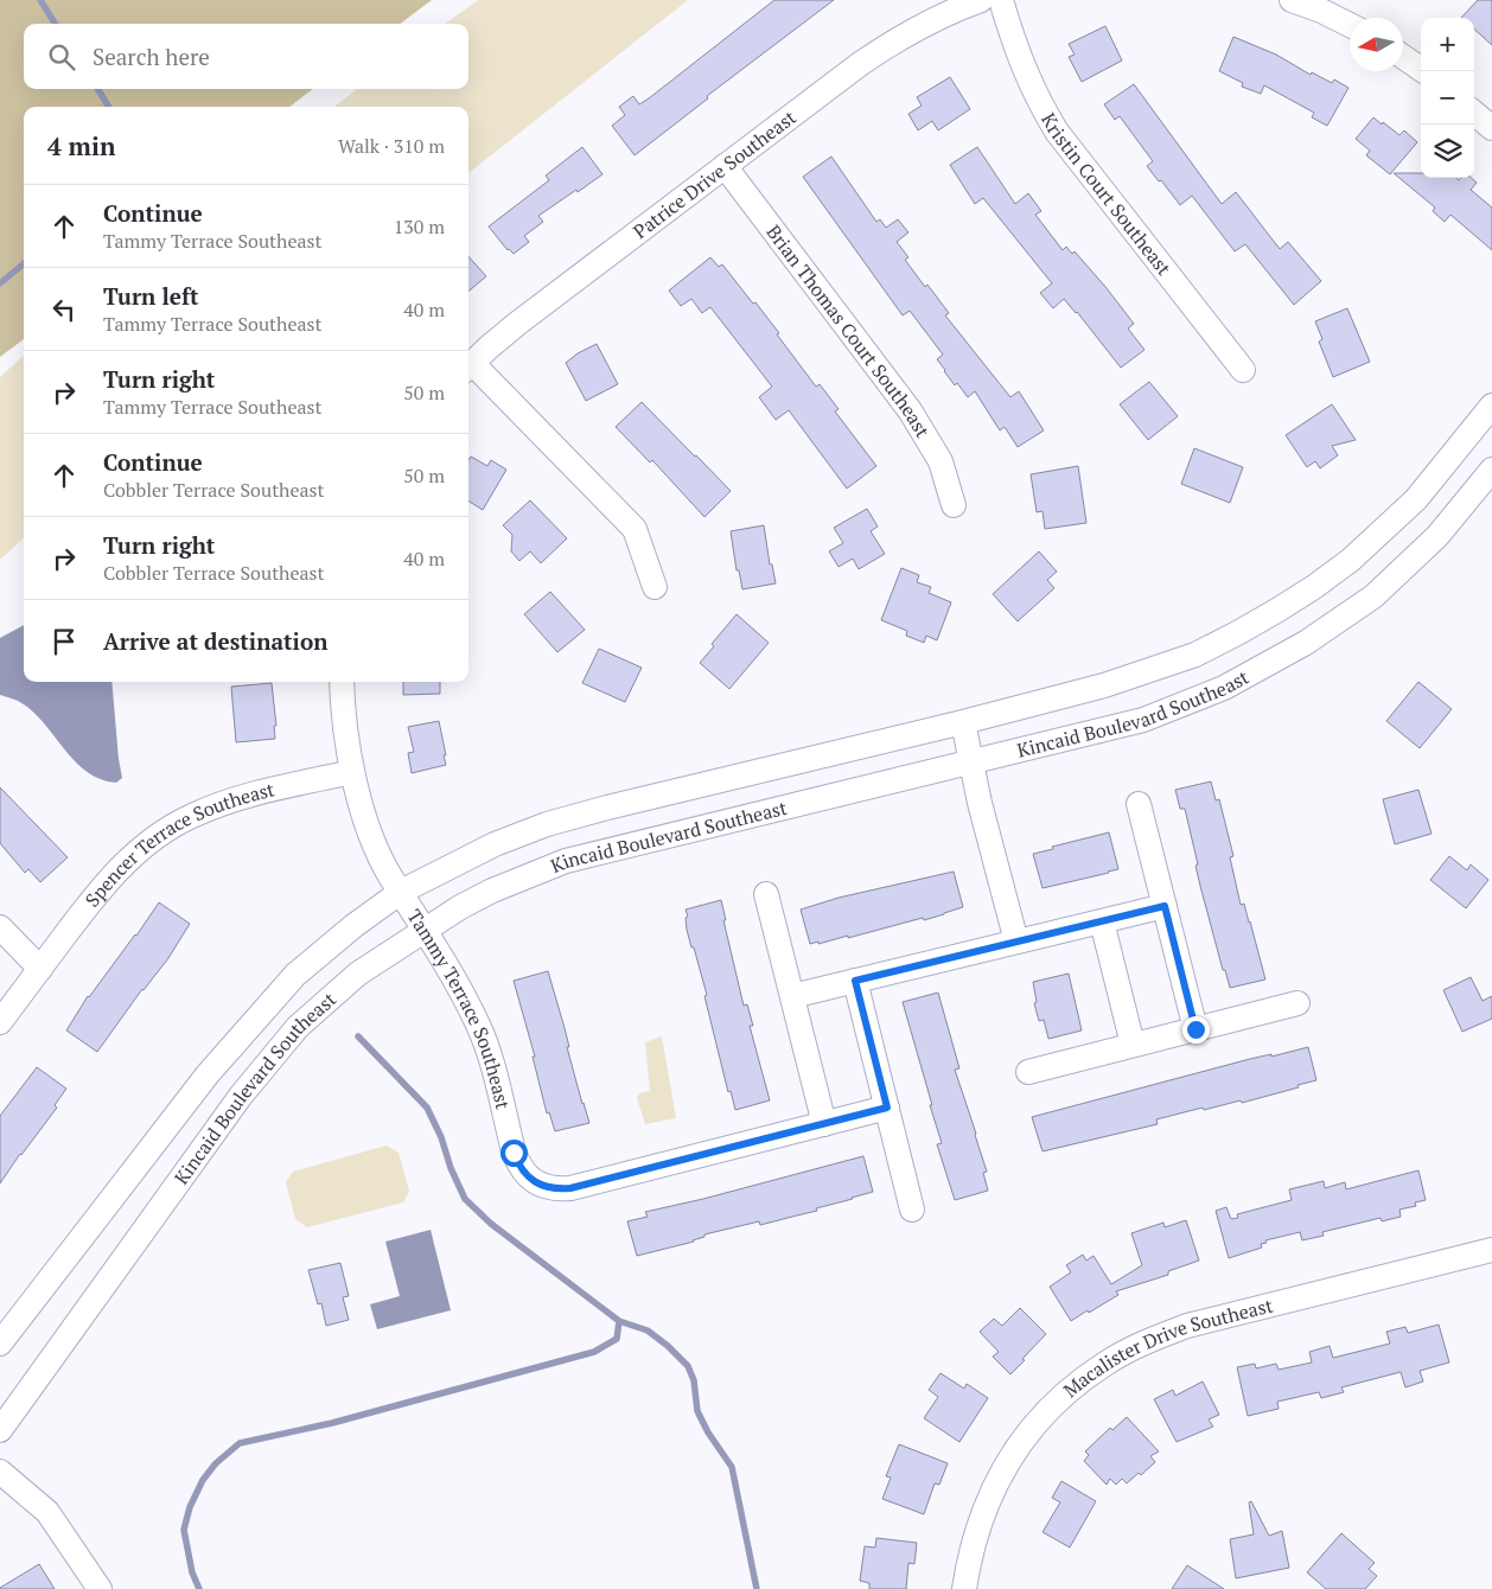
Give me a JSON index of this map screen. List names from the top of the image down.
{
  "streets": {
    "street": [
      "Patrice Drive Southeast",
      "Kristin Court Southeast",
      "Brian Thomas Court Southeast",
      "Kincaid Boulevard Southeast",
      "Spencer Terrace Southeast",
      "Tammy Terrace Southeast",
      "Macalister Drive Southeast"
    ]
  },
  "crossings": [
    ["Patrice Drive Southeast", "Brian Thomas Court Southeast"],
    ["Kincaid Boulevard Southeast", "Tammy Terrace Southeast"]
  ],
  "north": "left",
  "page": {
    "map_buttons": ["+", "−"],
    "search": "Search here",
    "heading": ["4 min", "Walk · 310 m"],
    "list": [
      ["Continue", "Tammy Terrace Southeast", "130 m"],
      ["Turn left", "Tammy Terrace Southeast", "40 m"],
      ["Turn right", "Tammy Terrace Southeast", "50 m"],
      ["Continue", "Cobbler Terrace Southeast", "50 m"],
      ["Turn right", "Cobbler Terrace Southeast", "40 m"],
      "Arrive at destination"
    ]
  }
}
